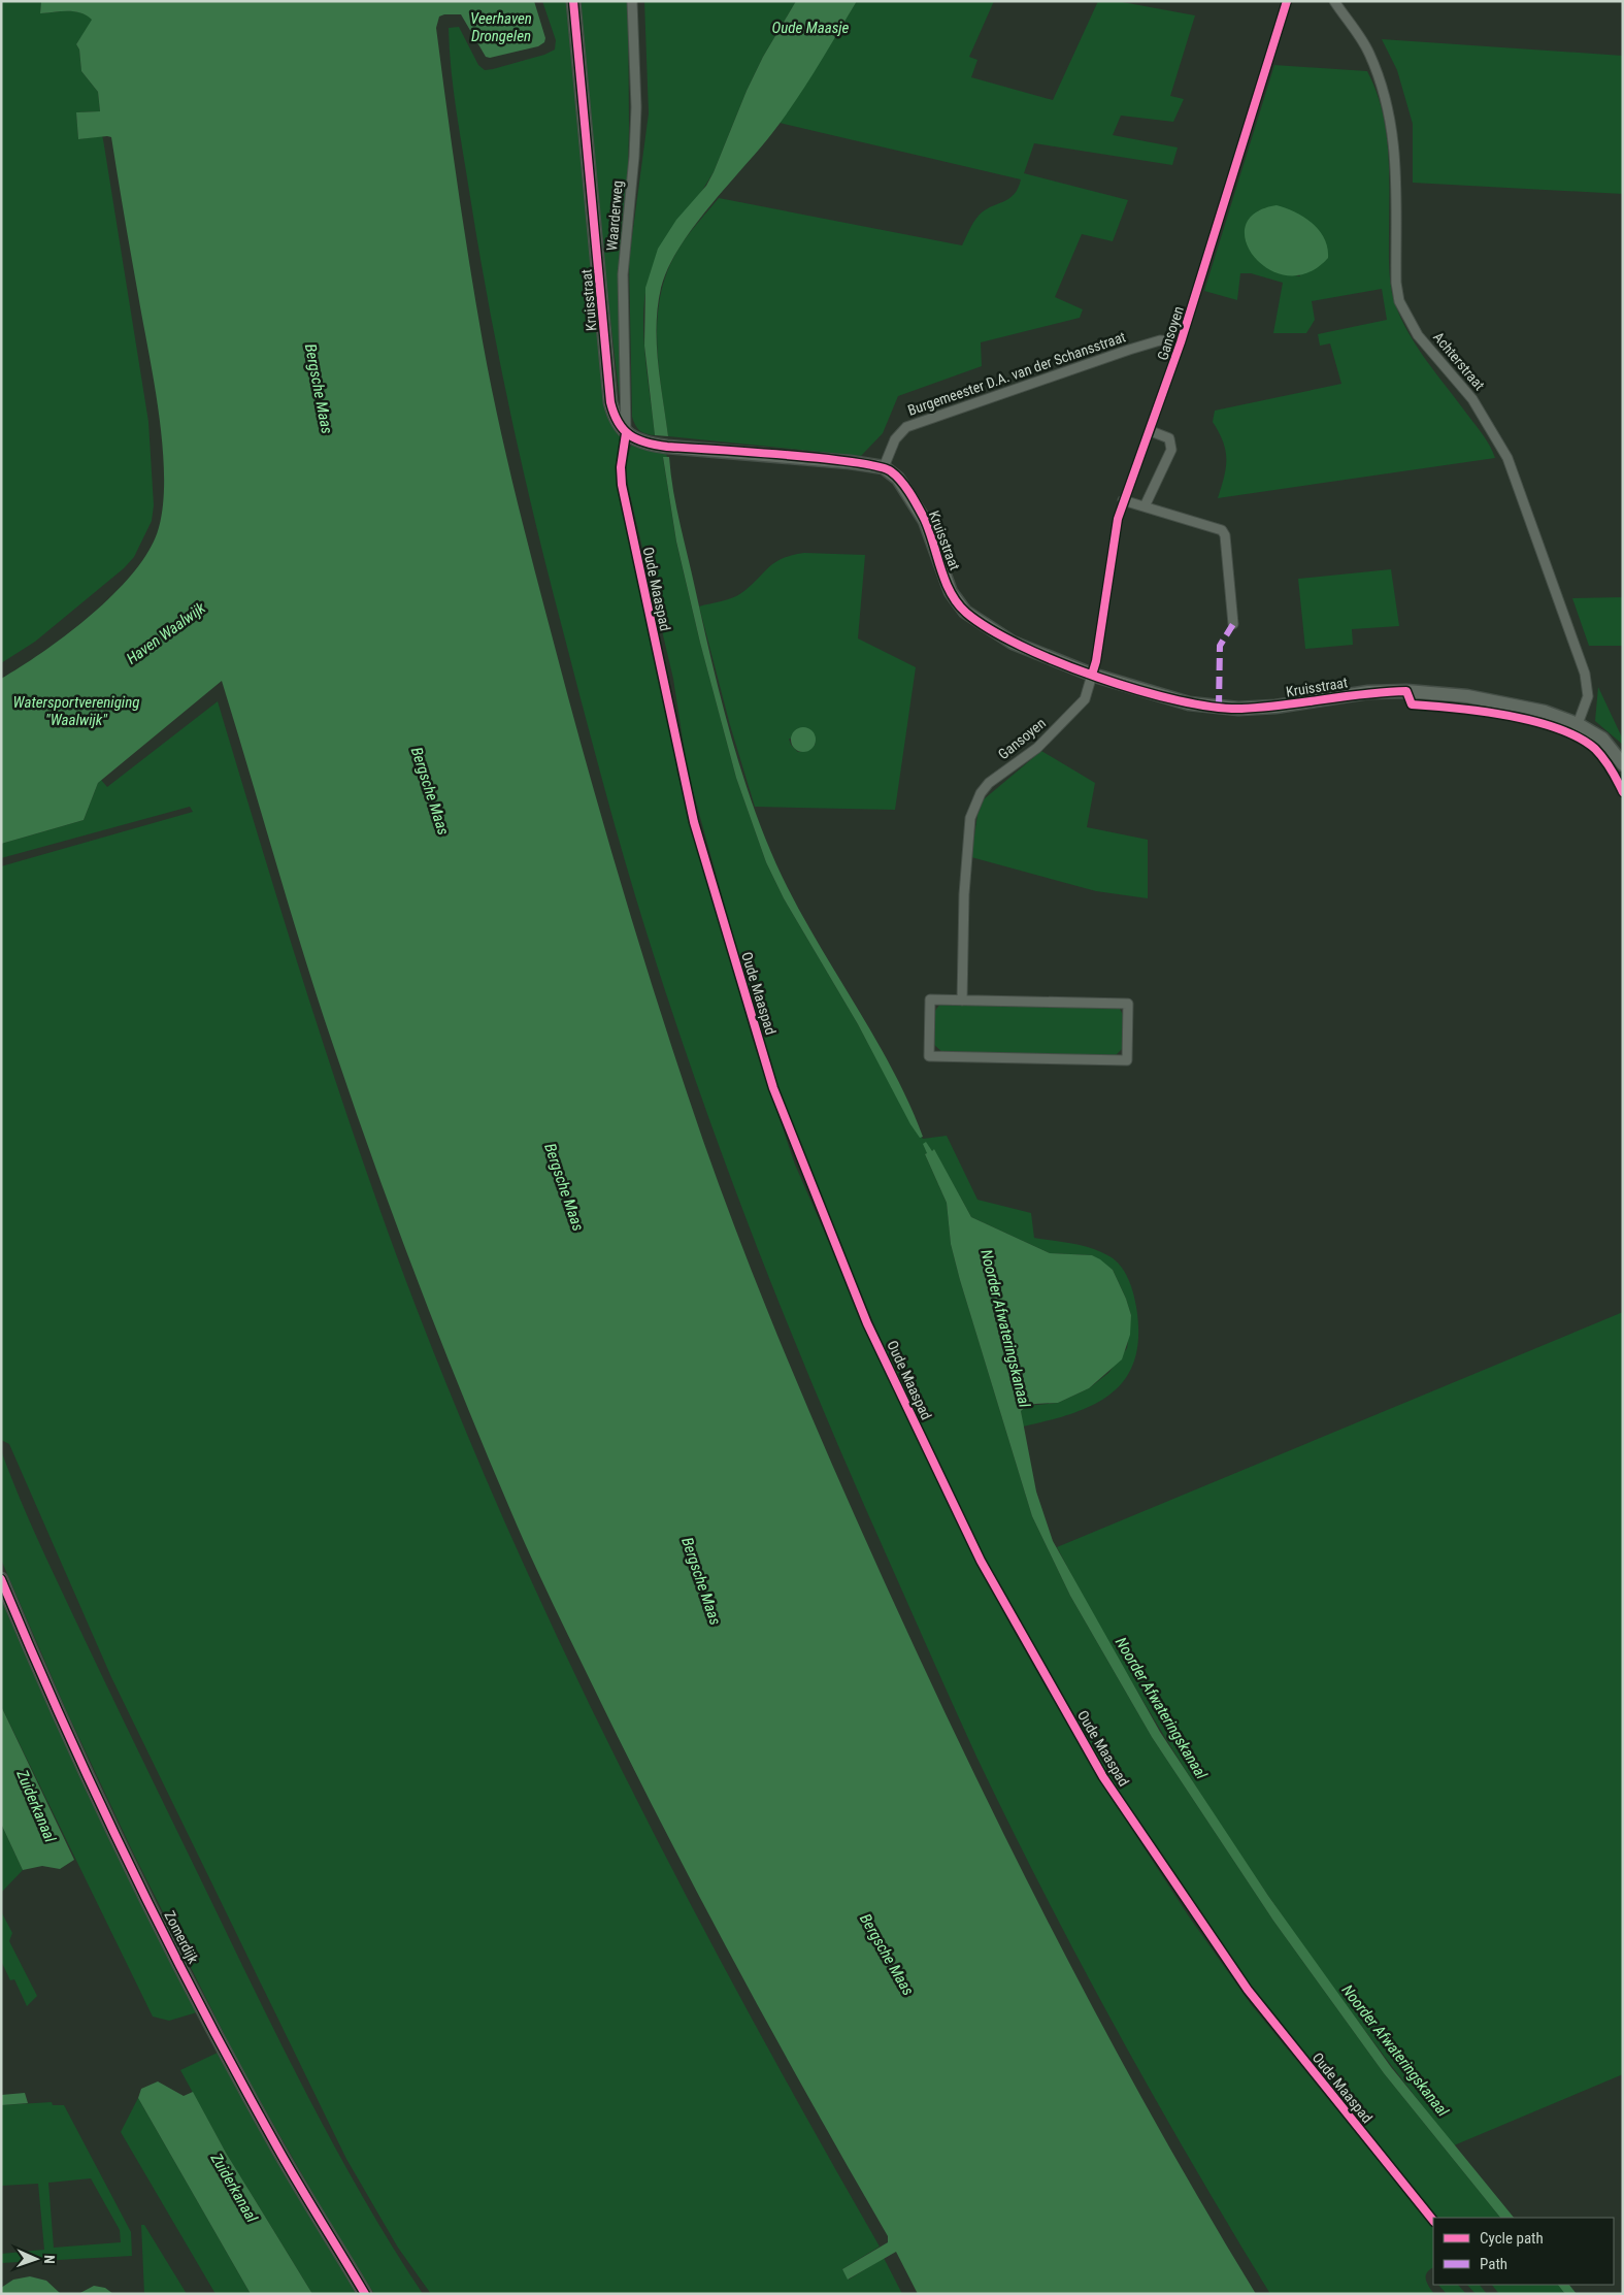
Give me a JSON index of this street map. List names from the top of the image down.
{
  "streets": {
    "street": [
      "Waarderweg",
      "Kruisstraat",
      "Gansoyen",
      "Achterstraat",
      "Burgemeester D.A. van der Schansstraat",
      "Zomerdijk"
    ],
    "cycle path": ["Oude Maaspad"]
  },
  "crossings": [
    ["Waarderweg", "Kruisstraat"],
    ["Kruisstraat", "Gansoyen"],
    ["Kruisstraat", "Achterstraat"],
    ["Kruisstraat", "Burgemeester D.A. van der Schansstraat"],
    ["Gansoyen", "Burgemeester D.A. van der Schansstraat"]
  ],
  "water": [
    "Veerhaven Drongelen",
    "Oude Maasje",
    "Bergsche Maas",
    "Haven Waalwijk",
    "Watersportvereniging \"Waalwijk\"",
    "Noorder Afwateringskanaal",
    "Zuiderkanaal"
  ],
  "legend": ["Cycle path", "Path"],
  "north": "right"
}
